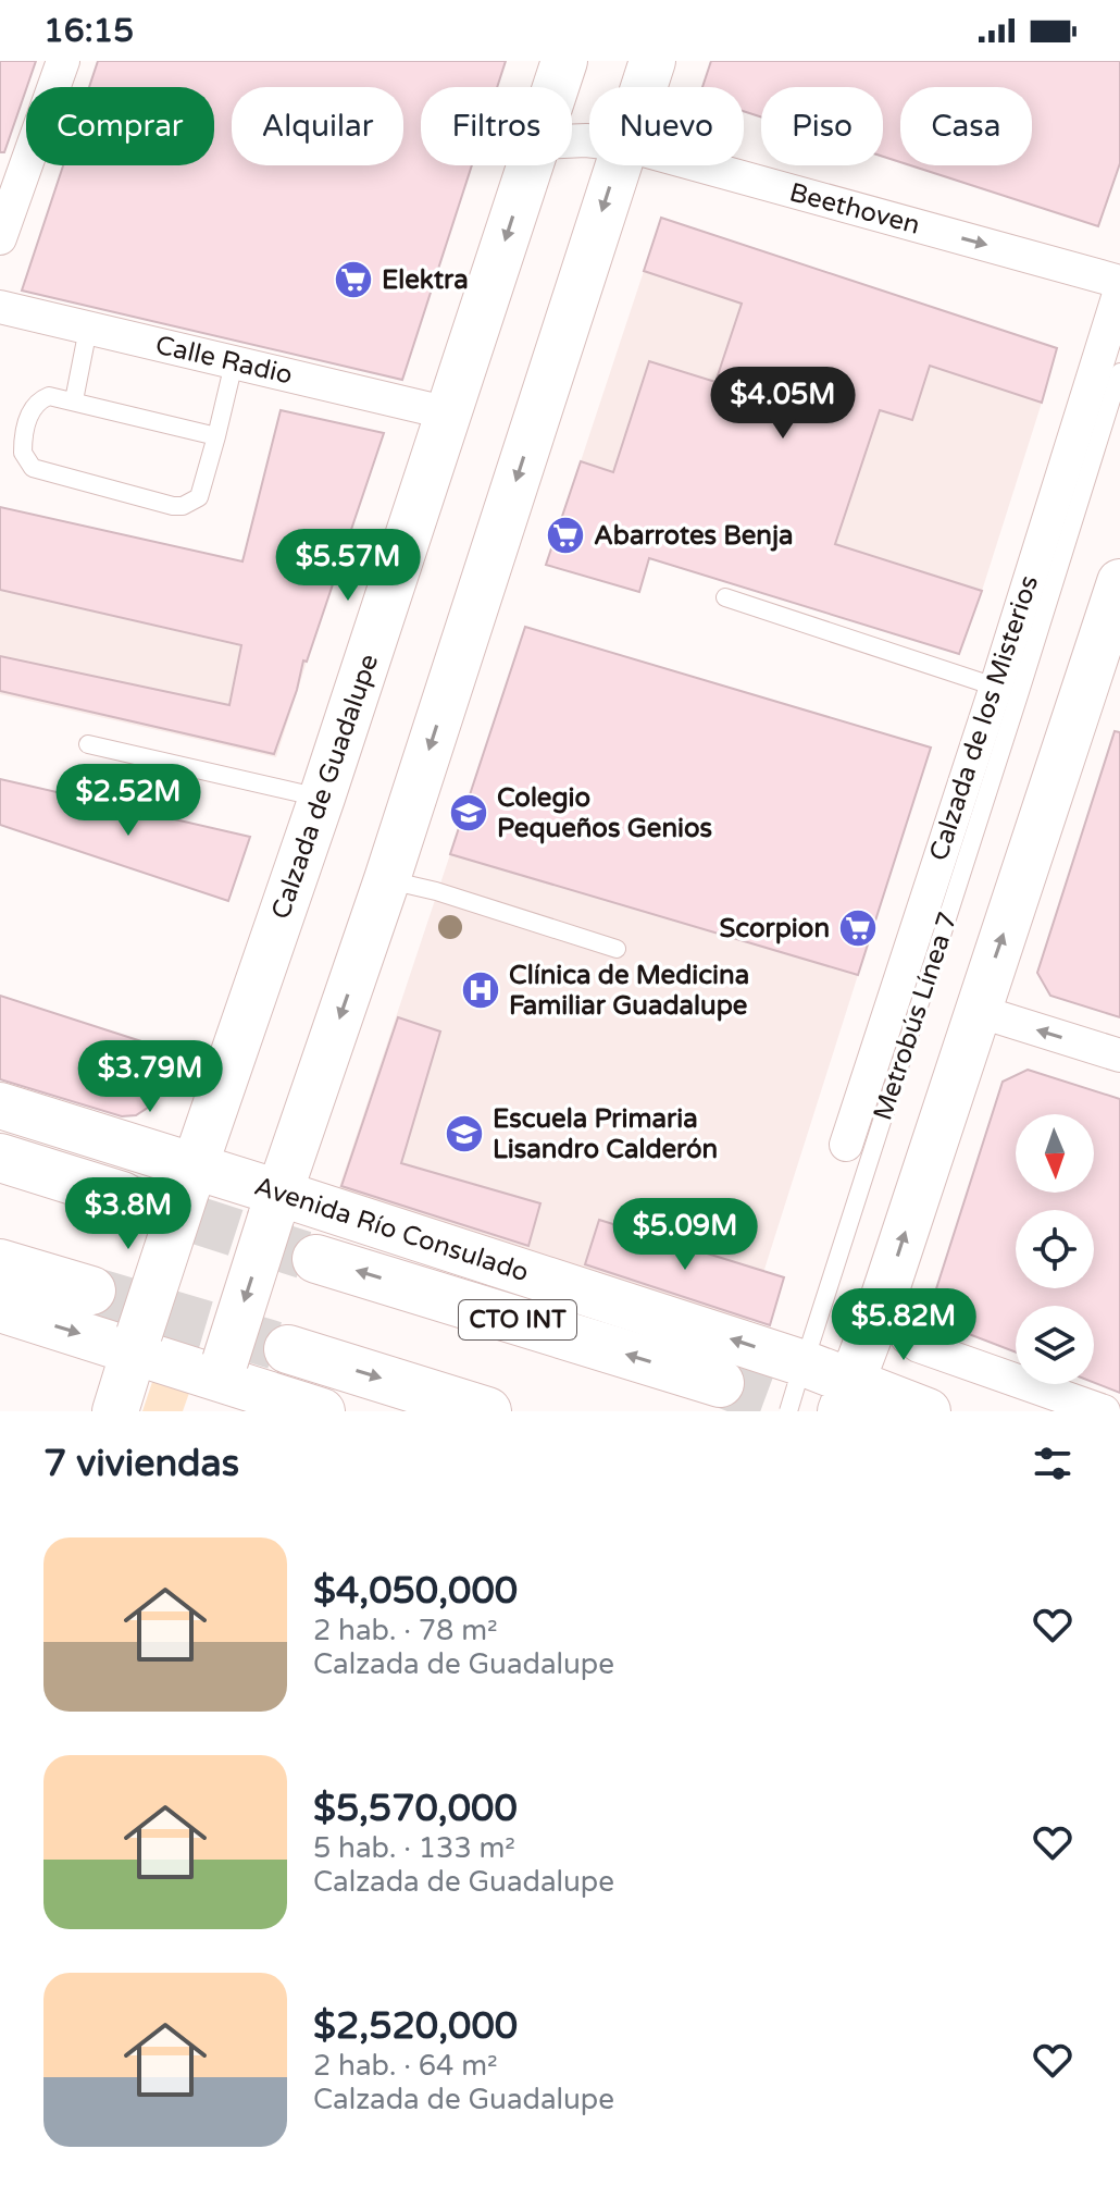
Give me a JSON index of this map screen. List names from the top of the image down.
{
  "streets": {
    "highway": ["CTO INT"],
    "main road": ["Calzada de Guadalupe", "Avenida Río Consulado"],
    "street": ["Beethoven", "Calle Radio", "Calzada de los Misterios"],
    "lane": ["Metrobús Línea 7"]
  },
  "crossings": [
    ["Calle Radio", "Calzada de Guadalupe"],
    ["Calzada de los Misterios", "Metrobús Línea 7"],
    ["Calzada de Guadalupe", "Avenida Río Consulado"],
    ["Metrobús Línea 7", "Avenida Río Consulado"]
  ],
  "one_way": ["Beethoven", "Avenida Río Consulado"],
  "places": {
    "supermarket": ["Elektra", "Abarrotes Benja", "Scorpion"],
    "school or university": ["Colegio Pequeños Genios", "Escuela Primaria Lisandro Calderón"],
    "hospital": ["Clínica de Medicina Familiar Guadalupe"]
  },
  "north": "bottom",
  "page": {
    "status": "16:15",
    "chip": [
      "Comprar",
      "Alquilar",
      "Filtros",
      "Nuevo",
      "Piso",
      "Casa"
    ],
    "price": [
      "$4.05M",
      "$5.57M",
      "$2.52M",
      "$3.79M",
      "$3.8M",
      "$5.09M",
      "$5.82M"
    ],
    "heading": "7 viviendas",
    "list": [
      {
        "name": "$4,050,000",
        "note": "2 hab. · 78 m² · Calzada de Guadalupe"
      },
      {
        "name": "$5,570,000",
        "note": "5 hab. · 133 m² · Calzada de Guadalupe"
      },
      {
        "name": "$2,520,000",
        "note": "2 hab. · 64 m² · Calzada de Guadalupe"
      }
    ]
  }
}
